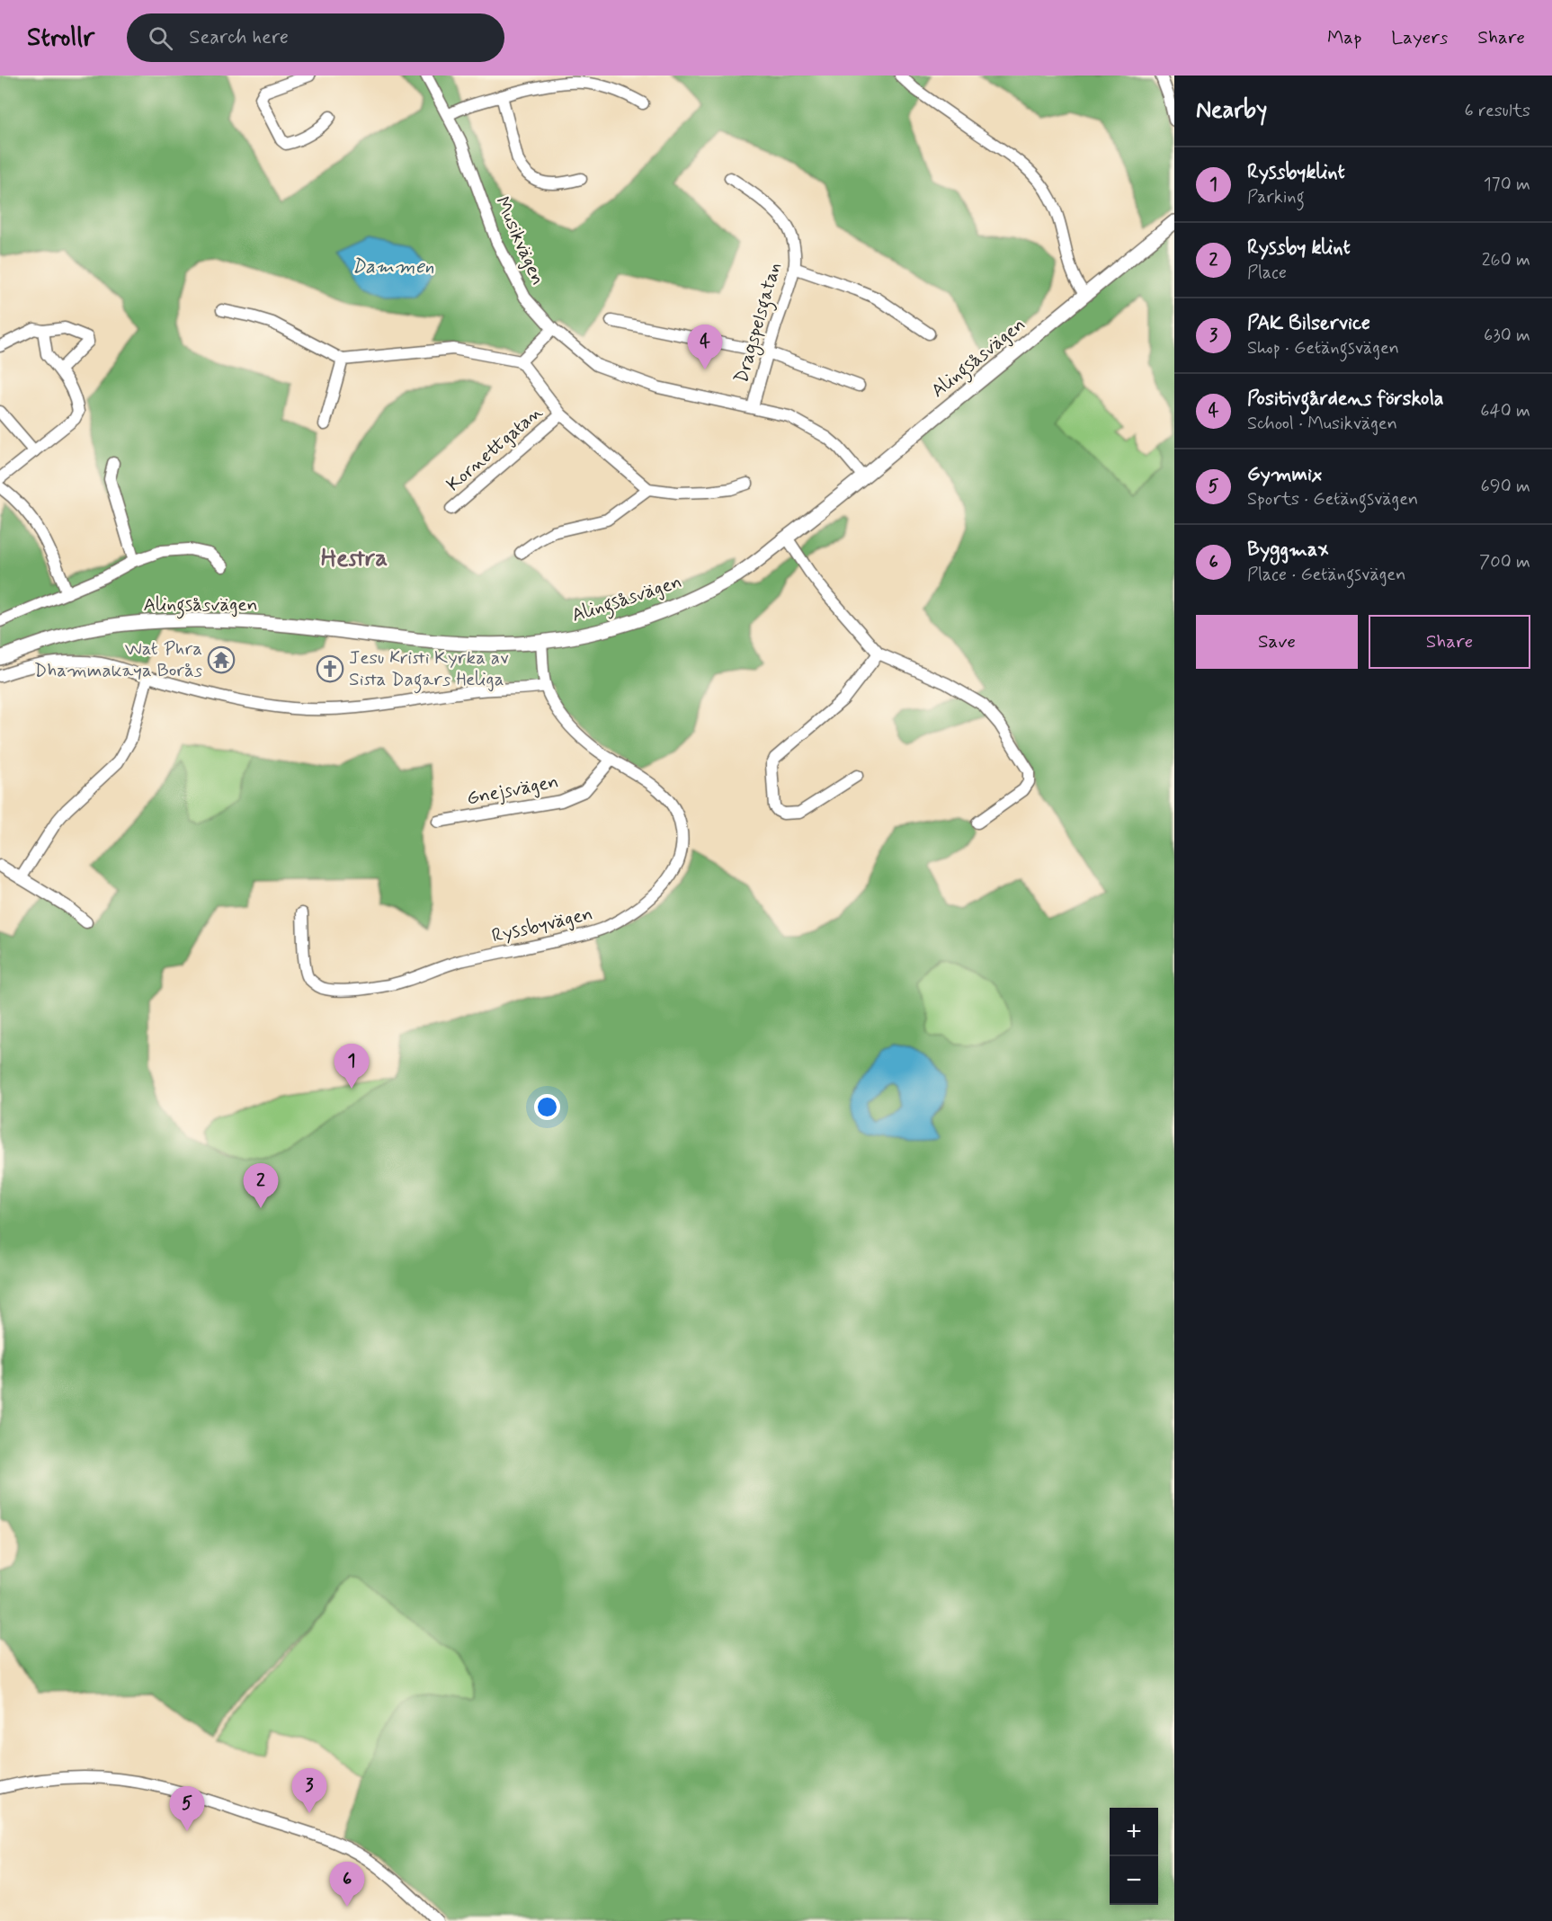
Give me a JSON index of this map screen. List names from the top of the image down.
{
  "streets": {
    "main road": ["Alingsåsvägen"],
    "street": [
      "Musikvägen",
      "Dragspelsgatan",
      "Kornettgatan",
      "Gnejsvägen",
      "Ryssbyvägen"
    ]
  },
  "crossings": [
    ["Musikvägen", "Dragspelsgatan"],
    ["Musikvägen", "Alingsåsvägen"],
    ["Alingsåsvägen", "Ryssbyvägen"],
    ["Gnejsvägen", "Ryssbyvägen"]
  ],
  "districts": ["Hestra"],
  "water": ["Dammen"],
  "places": {
    "temple": ["Wat Phra Dhammakaya Borås"],
    "church": ["Jesu Kristi Kyrka av Sista Dagars Heliga"]
  },
  "page": {
    "header": "Strollr",
    "search": "Search here",
    "nav": ["Map", "Layers", "Share"],
    "heading": ["Nearby", "6 results"],
    "list": [
      {
        "mark": "1",
        "name": "Ryssbyklint",
        "note": "Parking",
        "value": "170 m"
      },
      {
        "mark": "2",
        "name": "Ryssby klint",
        "note": "Place",
        "value": "260 m"
      },
      {
        "mark": "3",
        "name": "PAK Bilservice",
        "note": "Shop · Getängsvägen",
        "value": "630 m"
      },
      {
        "mark": "4",
        "name": "Positivgårdens förskola",
        "note": "School · Musikvägen",
        "value": "640 m"
      },
      {
        "mark": "5",
        "name": "Gymmix",
        "note": "Sports · Getängsvägen",
        "value": "690 m"
      },
      {
        "mark": "6",
        "name": "Byggmax",
        "note": "Place · Getängsvägen",
        "value": "700 m"
      }
    ],
    "pins": [
      "4",
      "1",
      "2",
      "3",
      "5",
      "6"
    ],
    "buttons": ["Save", "Share"],
    "map_buttons": ["+", "−"]
  }
}
